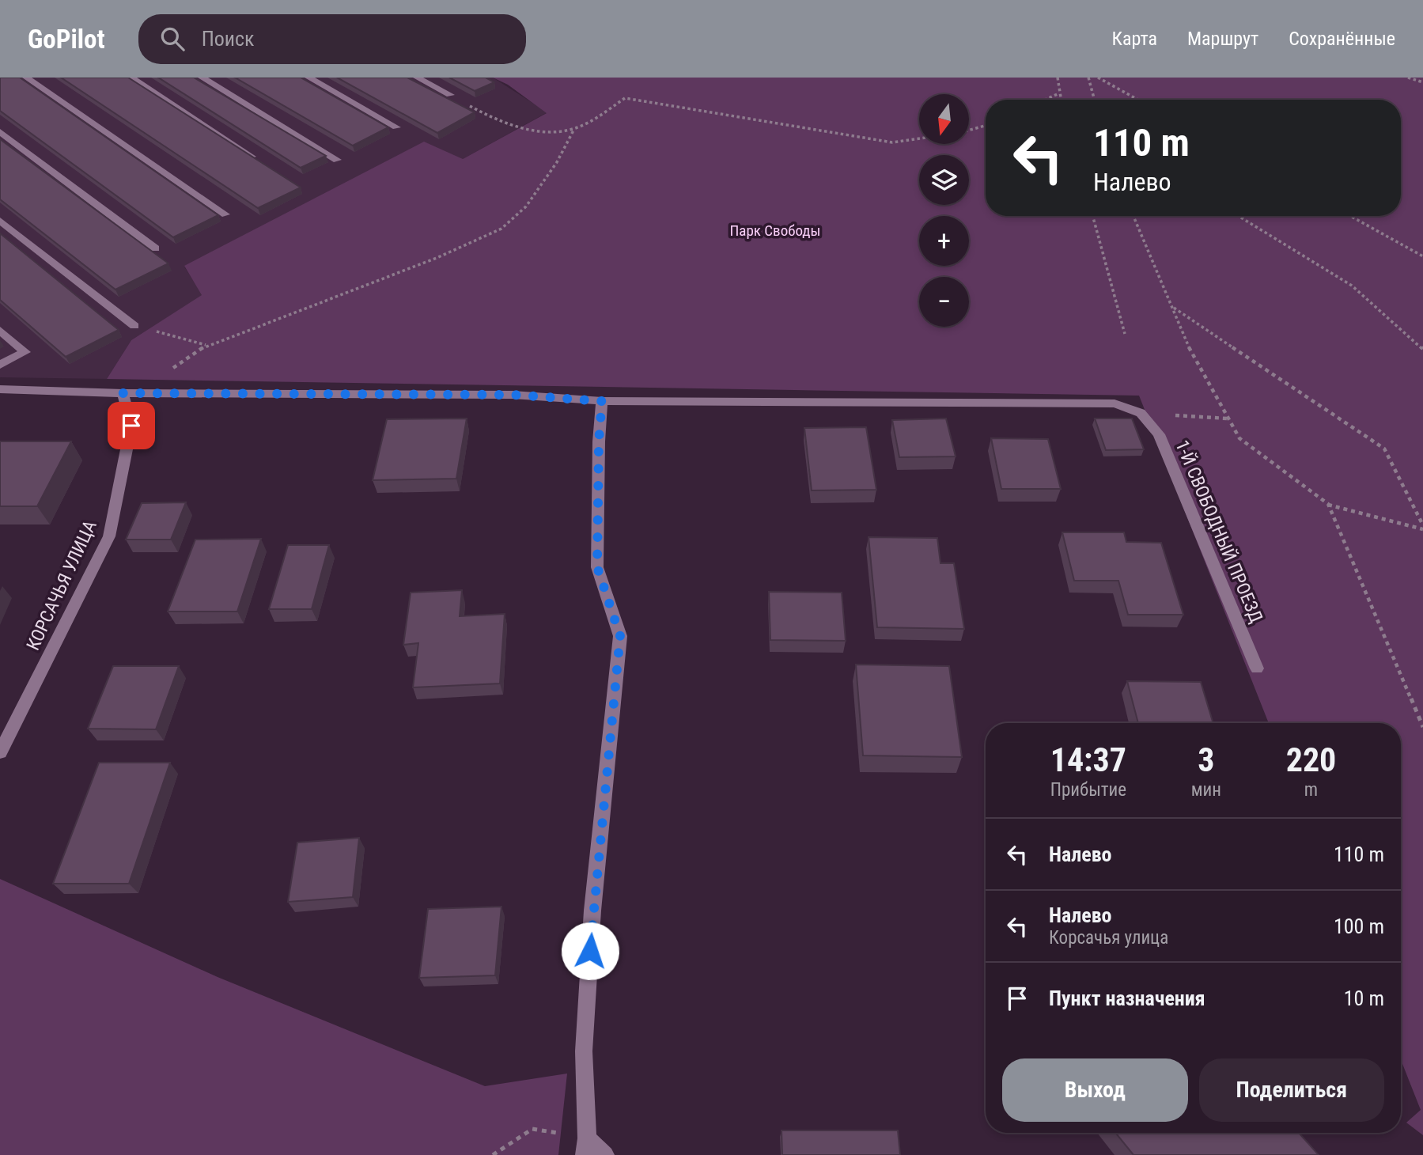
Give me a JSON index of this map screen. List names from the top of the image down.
{
  "streets": {
    "street": ["1-Й СВОБОДНЫЙ ПРОЕЗД", "КОРСАЧЬЯ УЛИЦА"]
  },
  "parks": ["Парк Свободы"],
  "north": "bottom",
  "page": {
    "header": "GoPilot",
    "search": "Поиск",
    "nav": ["Карта", "Маршрут", "Сохранённые"],
    "map_buttons": ["+", "−"],
    "turn": ["110 m", "Налево"],
    "eta": [
      "14:37",
      "Прибытие",
      "3",
      "мин",
      "220",
      "m"
    ],
    "list": [
      {
        "name": "Налево",
        "value": "110 m"
      },
      {
        "name": "Налево",
        "note": "Корсачья улица",
        "value": "100 m"
      },
      {
        "name": "Пункт назначения",
        "value": "10 m"
      }
    ],
    "buttons": ["Выход", "Поделиться"]
  }
}
